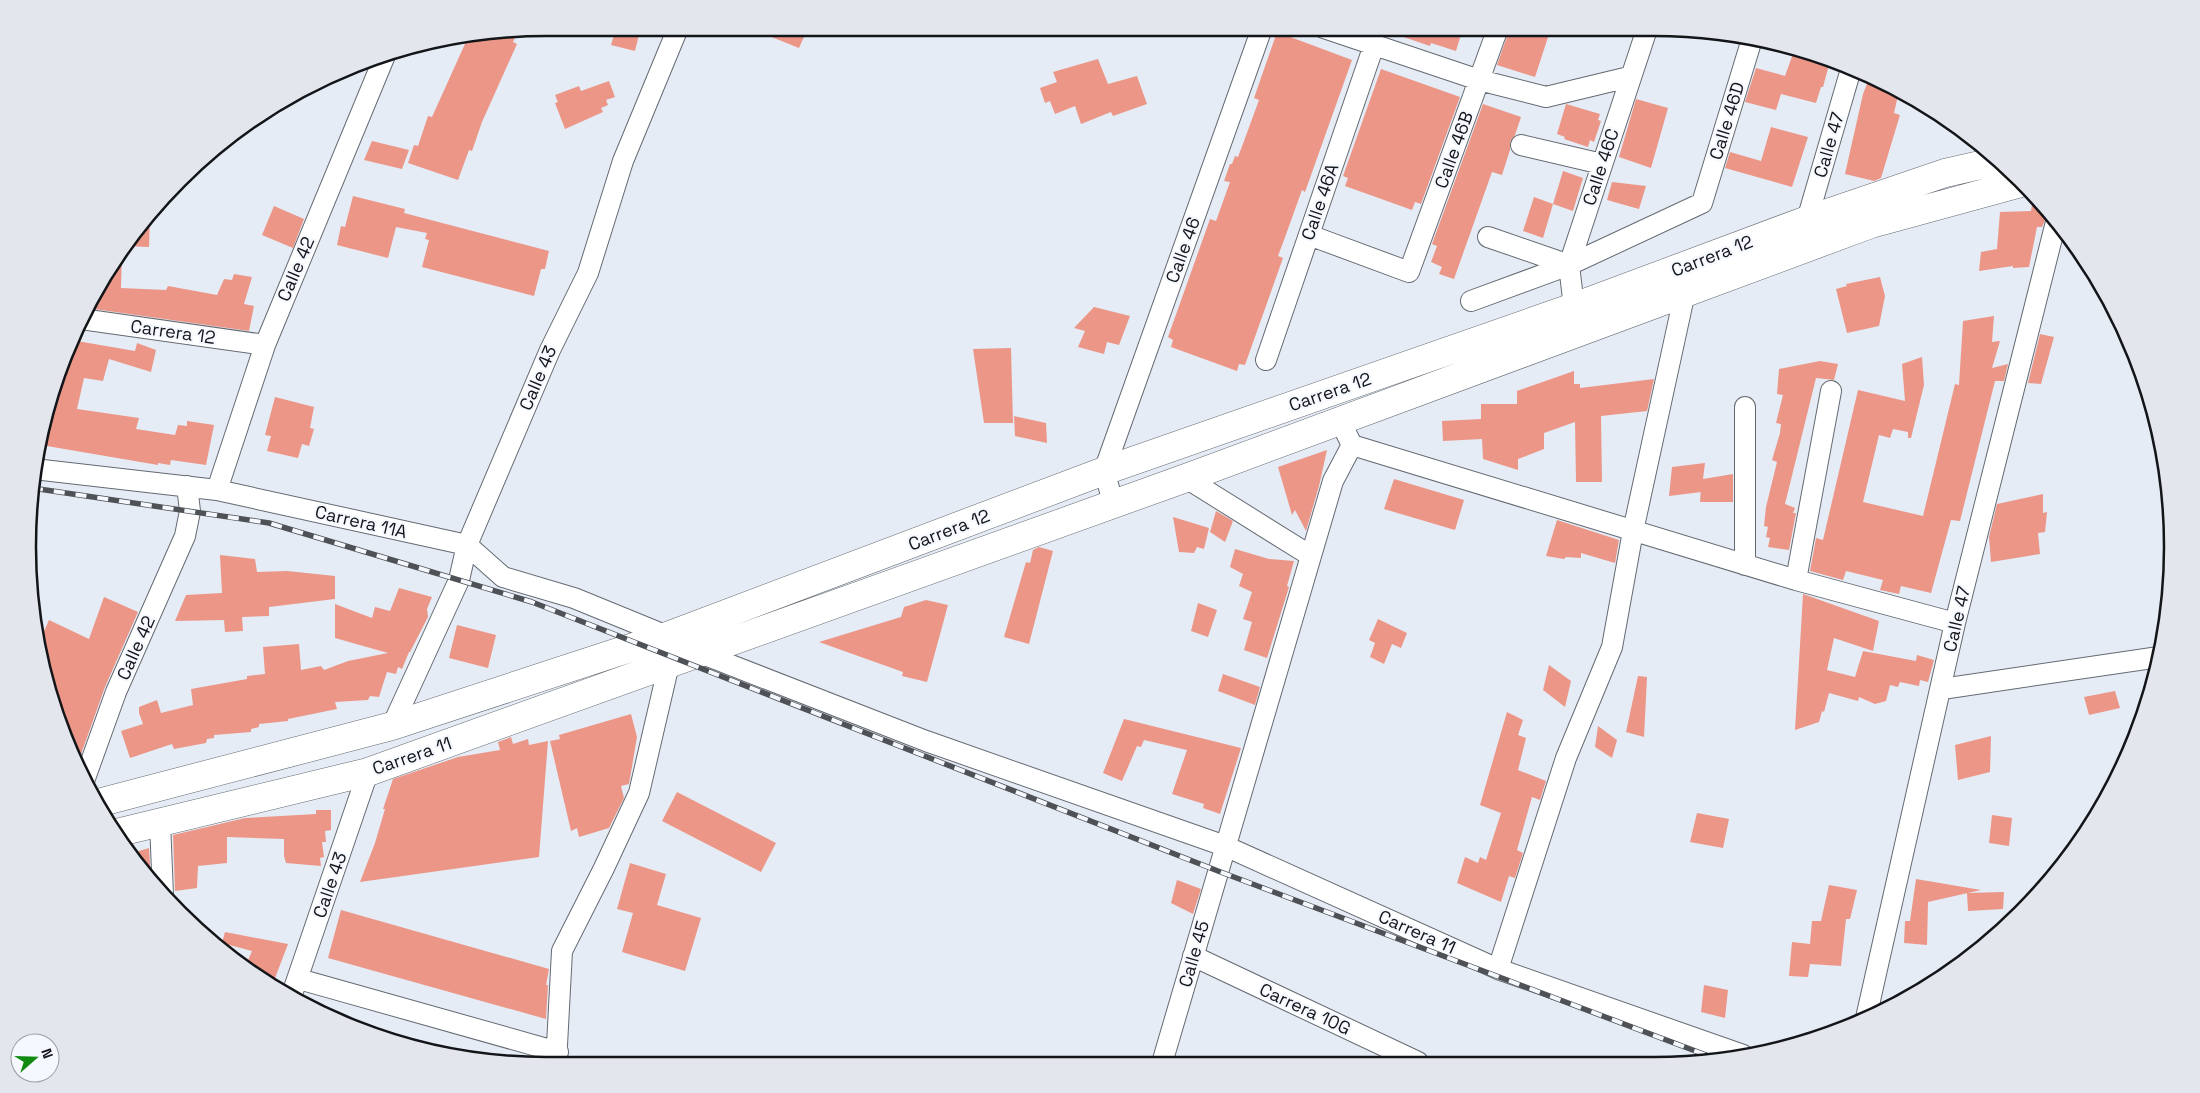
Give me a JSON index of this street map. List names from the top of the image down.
{
  "streets": {
    "main road": ["Carrera 12", "Carrera 11"],
    "street": [
      "Calle 46D",
      "Calle 47",
      "Calle 46B",
      "Calle 46C",
      "Calle 46A",
      "Calle 46",
      "Calle 42",
      "Calle 43",
      "Carrera 11A",
      "Calle 45",
      "Carrera 10G"
    ]
  },
  "crossings": [
    ["Calle 46D", "Calle 46C"],
    ["Calle 47", "Carrera 12"],
    ["Calle 46B", "Calle 46A"],
    ["Calle 46C", "Carrera 12"],
    ["Calle 46", "Carrera 12"],
    ["Carrera 12", "Calle 42"],
    ["Carrera 12", "Carrera 11A"],
    ["Carrera 12", "Carrera 11"],
    ["Calle 42", "Carrera 11A"],
    ["Calle 43", "Carrera 11A"],
    ["Calle 43", "Carrera 11"],
    ["Carrera 11A", "Carrera 11"],
    ["Carrera 11", "Calle 45"],
    ["Calle 45", "Carrera 10G"]
  ],
  "north": "right"
}
